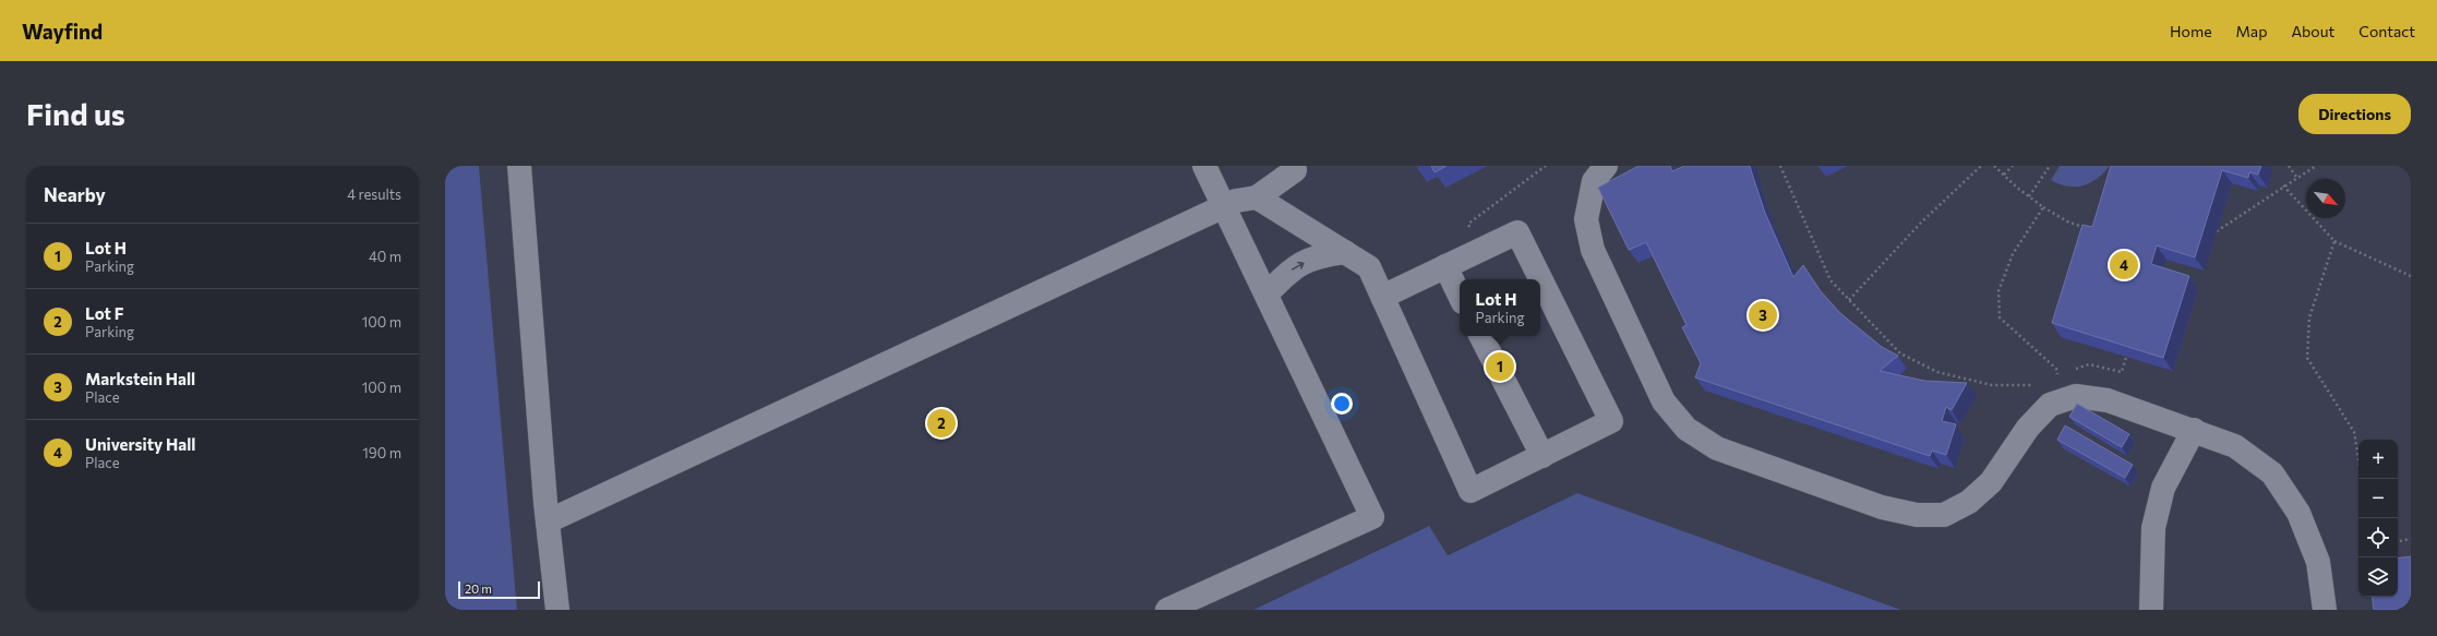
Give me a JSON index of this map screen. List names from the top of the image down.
{
  "scale_bar": "20 m",
  "north": "bottom right",
  "page": {
    "header": "Wayfind",
    "nav": [
      "Home",
      "Map",
      "About",
      "Contact"
    ],
    "buttons": "Directions",
    "title": "Find us",
    "heading": ["Nearby", "4 results"],
    "list": [
      {
        "mark": "1",
        "name": "Lot H",
        "note": "Parking",
        "value": "40 m"
      },
      {
        "mark": "2",
        "name": "Lot F",
        "note": "Parking",
        "value": "100 m"
      },
      {
        "mark": "3",
        "name": "Markstein Hall",
        "note": "Place",
        "value": "100 m"
      },
      {
        "mark": "4",
        "name": "University Hall",
        "note": "Place",
        "value": "190 m"
      }
    ],
    "pins": [
      "4",
      "3",
      "1",
      "2"
    ],
    "popup": ["Lot H", "Parking"],
    "map_buttons": ["+", "−"],
    "scale": "20 m"
  }
}
